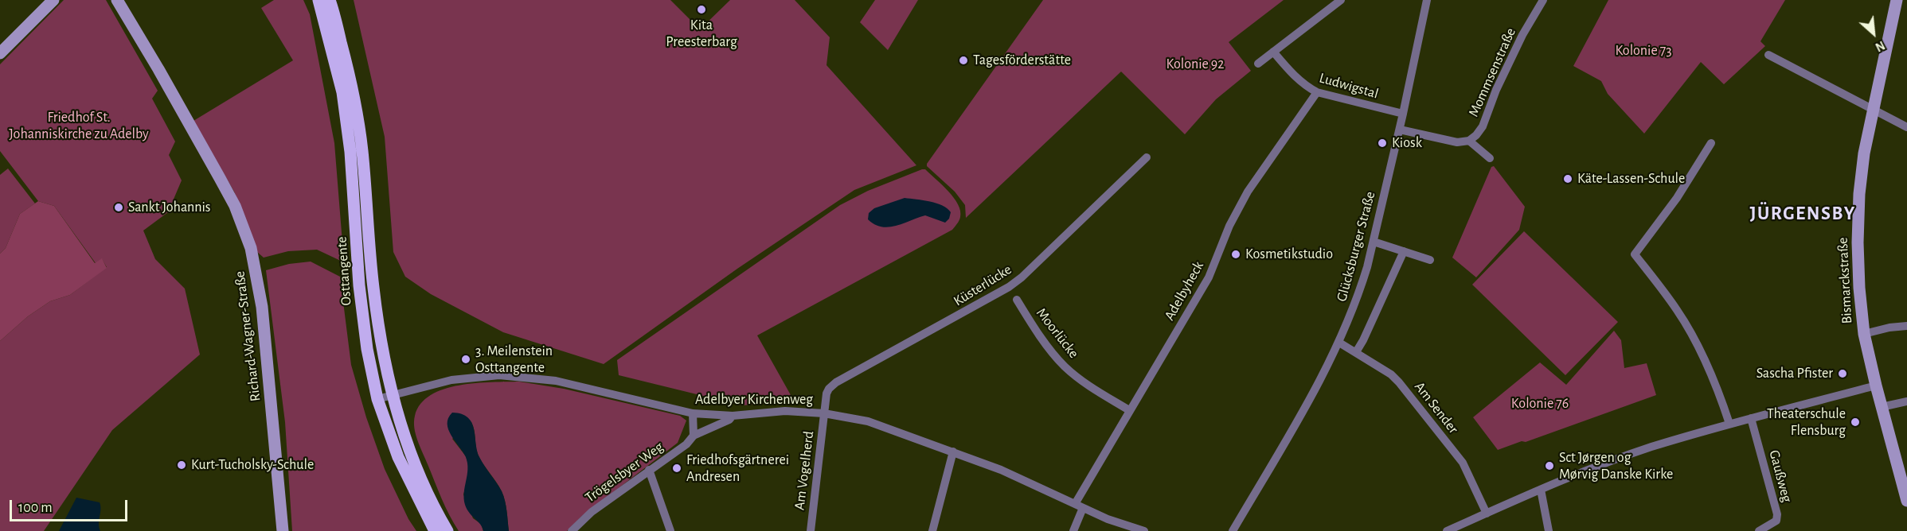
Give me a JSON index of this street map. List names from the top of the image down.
{
  "streets": {
    "main road": ["Osttangente"],
    "street": [
      "Mommsenstraße",
      "Ludwigstal",
      "Glücksburger Straße",
      "Bismarckstraße",
      "Küsterlücke",
      "Adelbyheck",
      "Moorlücke",
      "Richard-Wagner-Straße",
      "Adelbyer Kirchenweg",
      "Am Sender",
      "Am Vogelherd",
      "Trögelsbyer Weg",
      "Gaußweg"
    ]
  },
  "crossings": [
    ["Ludwigstal", "Glücksburger Straße"],
    ["Ludwigstal", "Adelbyheck"],
    ["Glücksburger Straße", "Am Sender"],
    ["Osttangente", "Adelbyer Kirchenweg"],
    ["Küsterlücke", "Adelbyer Kirchenweg"],
    ["Küsterlücke", "Am Vogelherd"],
    ["Adelbyheck", "Moorlücke"],
    ["Adelbyheck", "Adelbyer Kirchenweg"],
    ["Adelbyer Kirchenweg", "Am Vogelherd"],
    ["Adelbyer Kirchenweg", "Trögelsbyer Weg"]
  ],
  "districts": ["JÜRGENSBY"],
  "parks": [
    "Kolonie 73",
    "Kolonie 92",
    "Friedhof St. Johanniskirche zu Adelby",
    "Kolonie 76"
  ],
  "places": [
    "Kita Preesterbarg",
    "Tagesförderstätte",
    "Kiosk",
    "Käte-Lassen-Schule",
    "Sankt Johannis",
    "Kosmetikstudio",
    "3. Meilenstein Osttangente",
    "Sascha Pfister",
    "Theaterschule Flensburg",
    "Kurt-Tucholsky-Schule",
    "Sct Jørgen og Mørvig Danske Kirke",
    "Friedhofsgärtnerei Andresen"
  ],
  "scale_bar": "100 m",
  "north": "bottom right"
}
